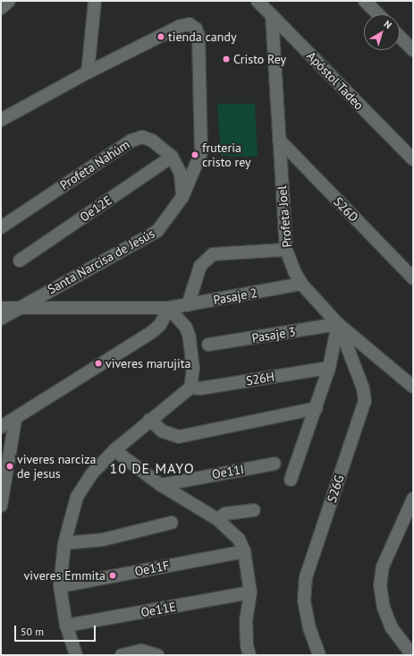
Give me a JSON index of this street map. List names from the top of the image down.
{
  "streets": {
    "street": [
      "Apóstol Tadeo",
      "Profeta Nahúm",
      "Oe12E",
      "S26D",
      "Profeta Joel",
      "Santa Narcisa de Jesús",
      "Pasaje 2",
      "Pasaje 3",
      "S26H",
      "Oe11I",
      "S26G",
      "Oe11F",
      "Oe11E"
    ]
  },
  "crossings": [
    ["Apóstol Tadeo", "Profeta Joel"],
    ["Profeta Nahúm", "Oe12E"],
    ["Profeta Nahúm", "Santa Narcisa de Jesús"],
    ["S26D", "Profeta Joel"],
    ["Profeta Joel", "Pasaje 2"],
    ["Profeta Joel", "Pasaje 3"],
    ["Profeta Joel", "S26G"],
    ["Santa Narcisa de Jesús", "Pasaje 2"],
    ["Pasaje 3", "S26G"]
  ],
  "districts": ["10 DE MAYO"],
  "places": [
    "tienda candy",
    "Cristo Rey",
    "fruteria cristo rey",
    "viveres marujita",
    "viveres narciza de jesus",
    "viveres Emmita"
  ],
  "scale_bar": "50 m",
  "north": "top right"
}
